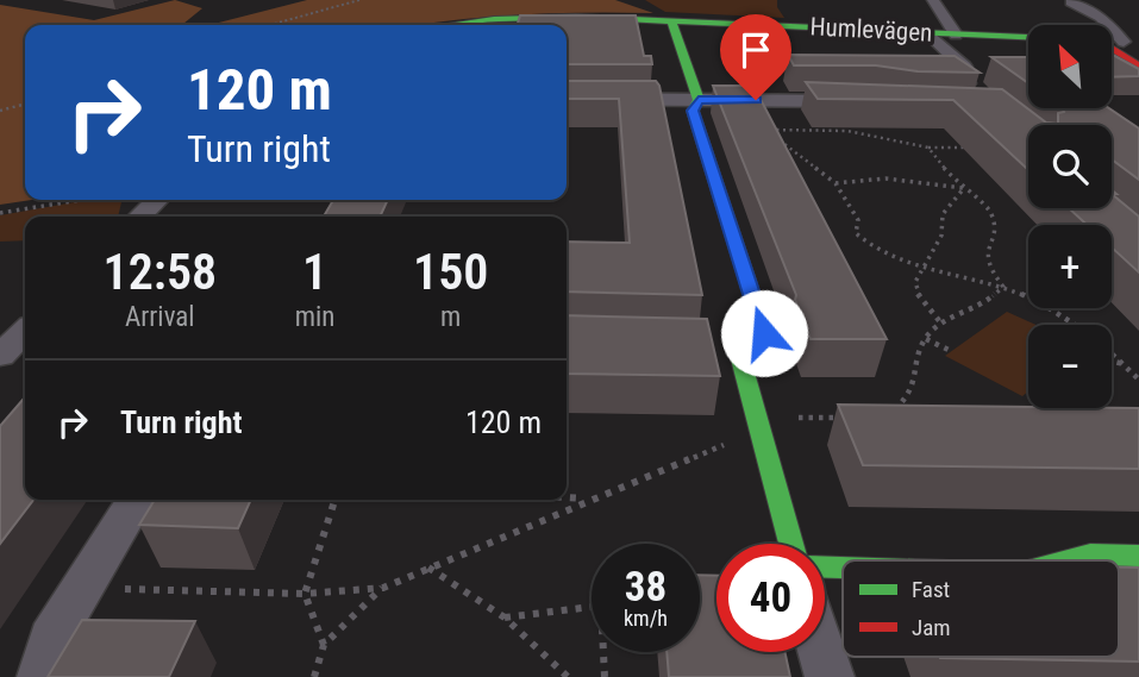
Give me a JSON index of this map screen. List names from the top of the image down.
{
  "streets": {
    "street": ["Humlevägen"]
  },
  "legend": ["Fast", "Jam"],
  "north": "top left",
  "page": {
    "map_buttons": ["+", "−"],
    "turn": ["120 m", "Turn right"],
    "eta": [
      "12:58",
      "Arrival",
      "1",
      "min",
      "150",
      "m"
    ],
    "list": [
      {
        "name": "Turn right",
        "value": "120 m"
      }
    ],
    "speed": "38 km/h",
    "limit": "40"
  }
}
